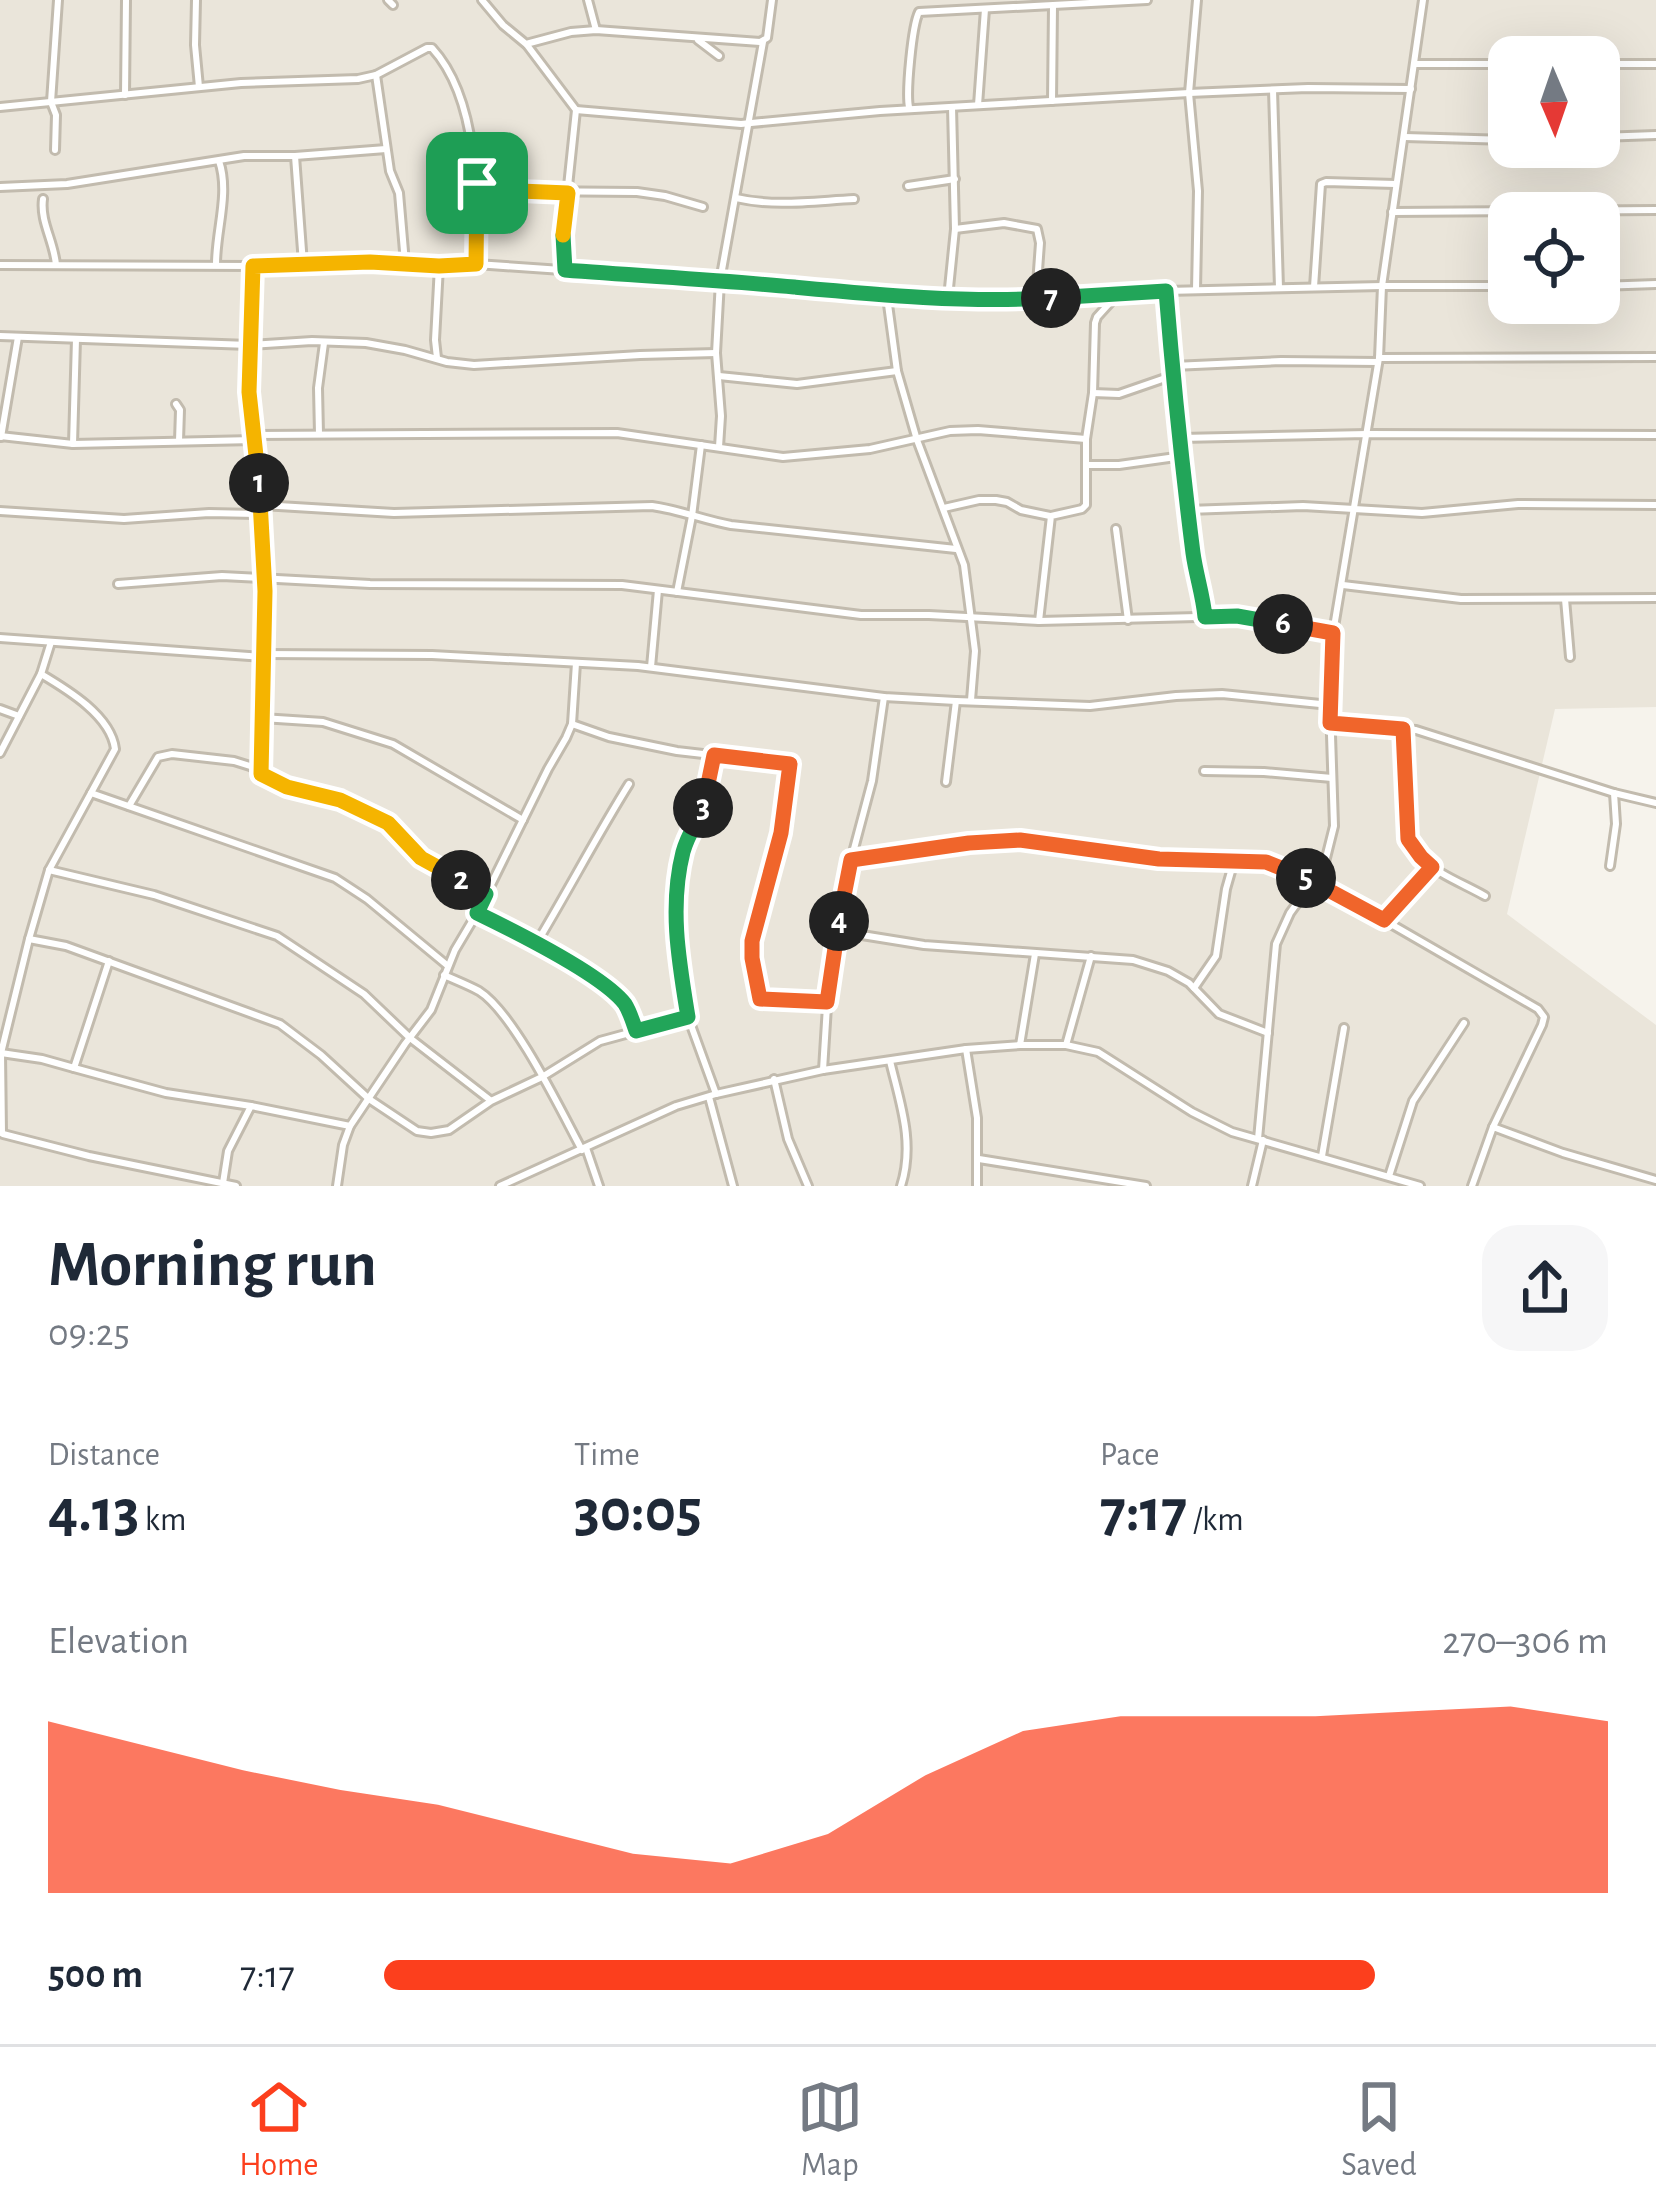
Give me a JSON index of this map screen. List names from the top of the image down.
{
  "north": "bottom",
  "page": {
    "pins": [
      "7",
      "1",
      "6",
      "3",
      "5",
      "2",
      "4"
    ],
    "heading": ["Morning run", "09:25"],
    "stats": [
      ["Distance", "4.13 km"],
      ["Time", "30:05"],
      ["Pace", "7:17 /km"]
    ],
    "chart": ["Elevation", "270–306 m"],
    "list": [
      {
        "name": "500 m",
        "note": "7:17"
      }
    ],
    "tabs": ["Home", "Map", "Saved"]
  }
}
